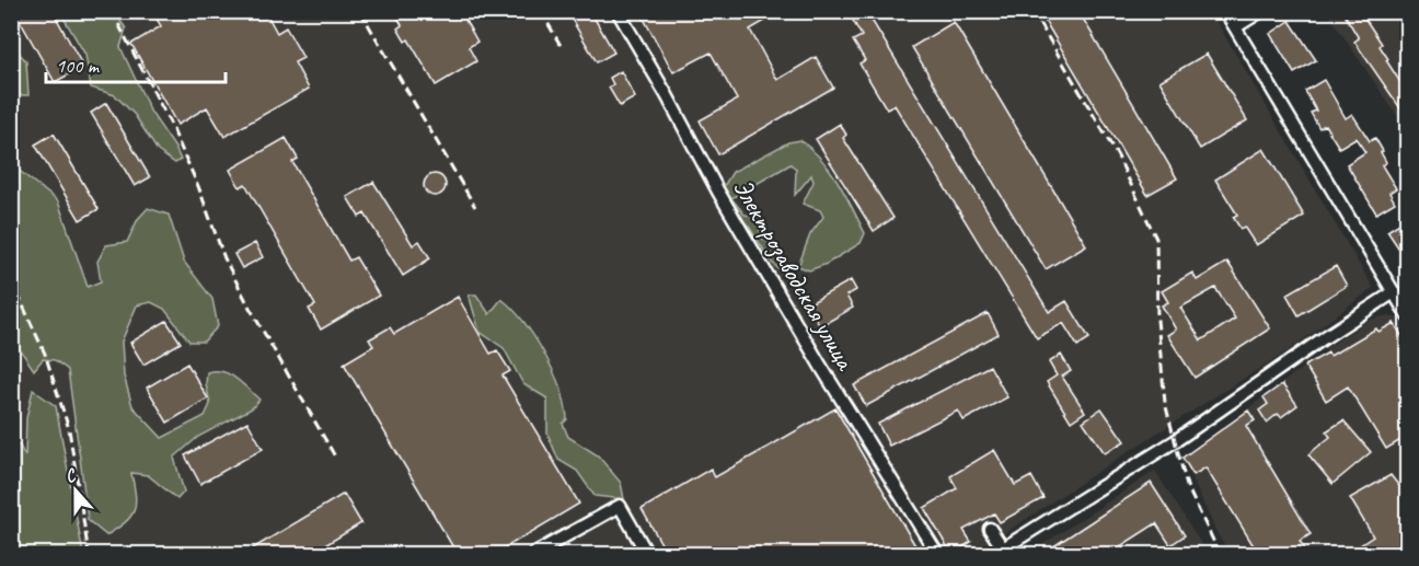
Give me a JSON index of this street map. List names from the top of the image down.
{
  "streets": {
    "street": ["Электрозаводская улица"]
  },
  "scale_bar": "100 m",
  "north": "top"
}
